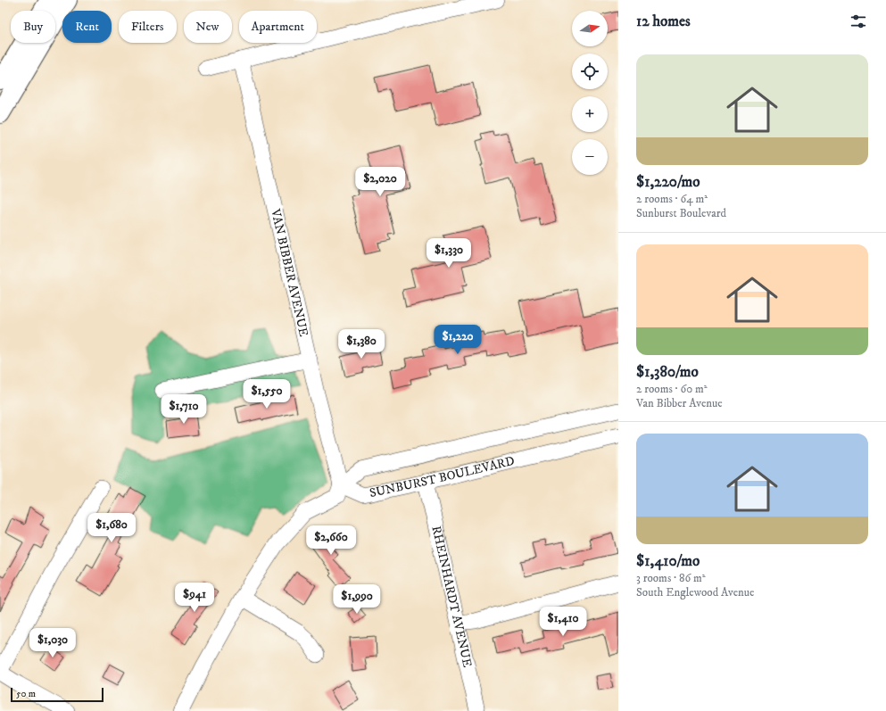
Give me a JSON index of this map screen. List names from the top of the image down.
{
  "streets": {
    "street": ["VAN BIBBER AVENUE", "SUNBURST BOULEVARD", "RHEINHARDT AVENUE"]
  },
  "crossings": [
    ["VAN BIBBER AVENUE", "SUNBURST BOULEVARD"],
    ["SUNBURST BOULEVARD", "RHEINHARDT AVENUE"]
  ],
  "scale_bar": "50 m",
  "north": "right",
  "page": {
    "heading": "12 homes",
    "map_buttons": ["+", "−"],
    "chip": [
      "Buy",
      "Rent",
      "Filters",
      "New",
      "Apartment"
    ],
    "list": [
      {
        "name": "$1,220/mo",
        "note": "2 rooms · 64 m² · Sunburst Boulevard"
      },
      {
        "name": "$1,380/mo",
        "note": "2 rooms · 60 m² · Van Bibber Avenue"
      },
      {
        "name": "$1,410/mo",
        "note": "3 rooms · 86 m² · South Englewood Avenue"
      }
    ],
    "price": [
      "$2,020",
      "$1,330",
      "$1,220",
      "$1,380",
      "$1,550",
      "$1,710",
      "$1,680",
      "$2,660",
      "$941",
      "$1,990",
      "$1,410",
      "$1,030"
    ],
    "scale": "50 m"
  }
}
